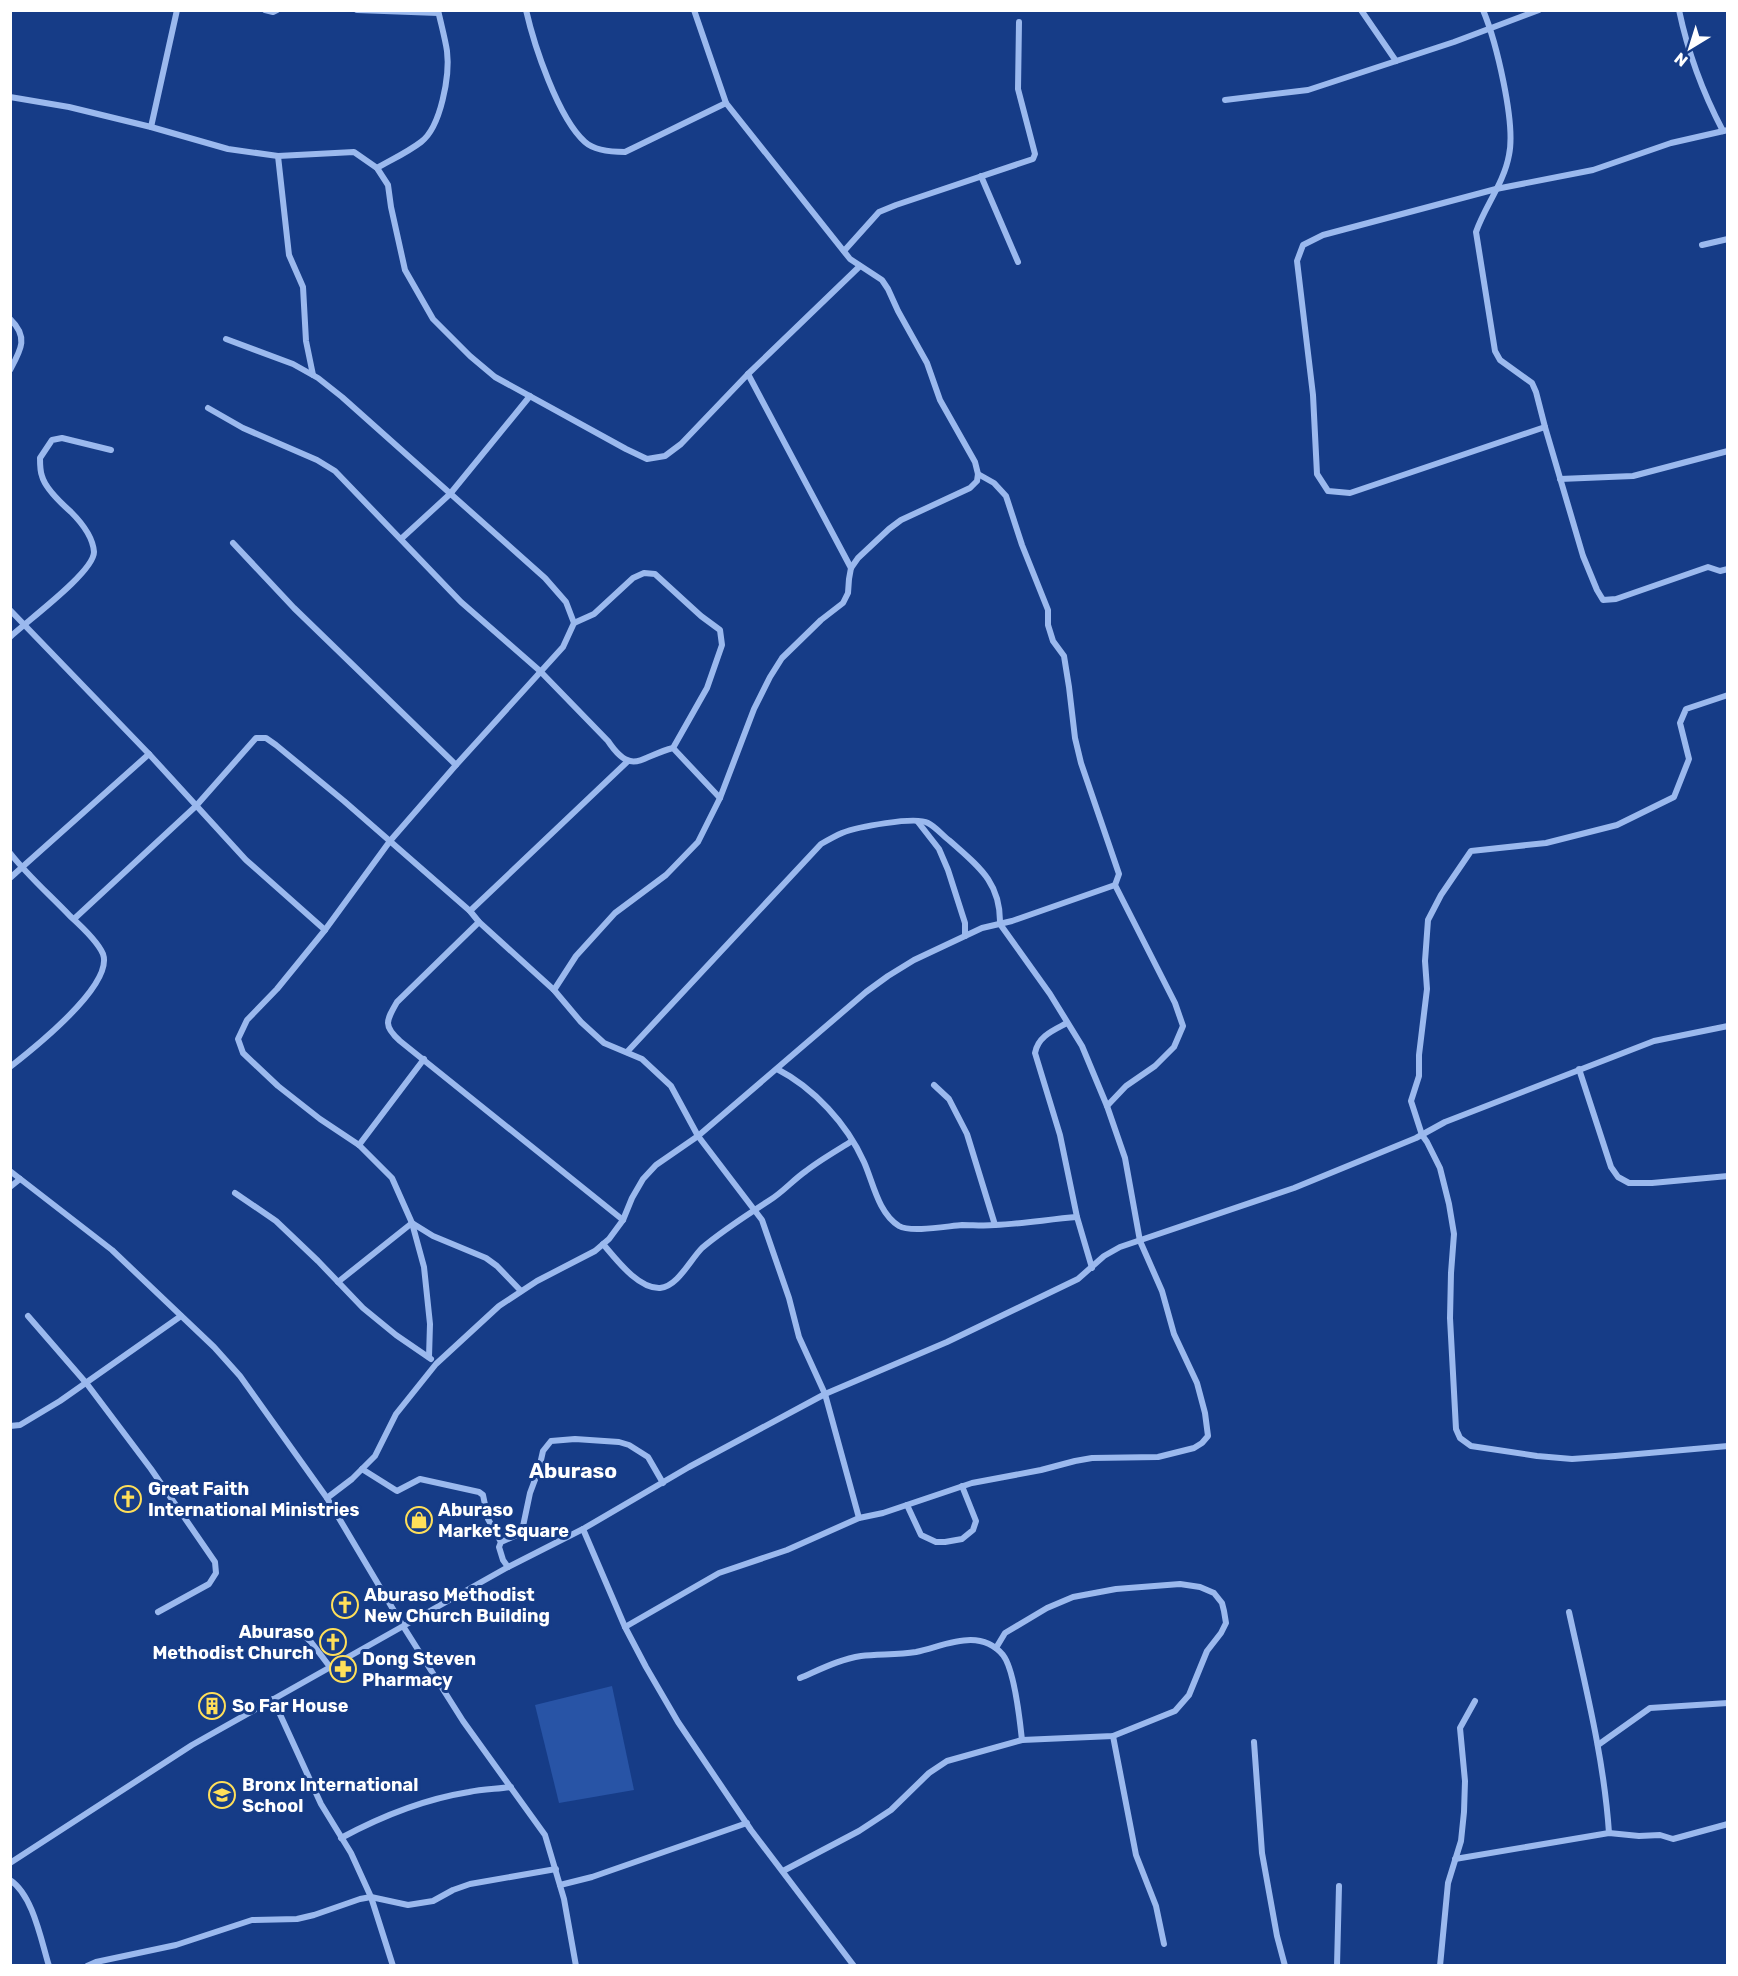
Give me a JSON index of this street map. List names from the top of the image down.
{
  "districts": ["Aburaso"],
  "places": {
    "church": ["Great Faith International Ministries", "Aburaso Methodist New Church Building", "Aburaso Methodist Church"],
    "shop": ["Aburaso Market Square"],
    "pharmacy": ["Dong Steven Pharmacy"],
    "building": ["So Far House"],
    "school or university": ["Bronx International School"]
  },
  "north": "bottom left"
}
